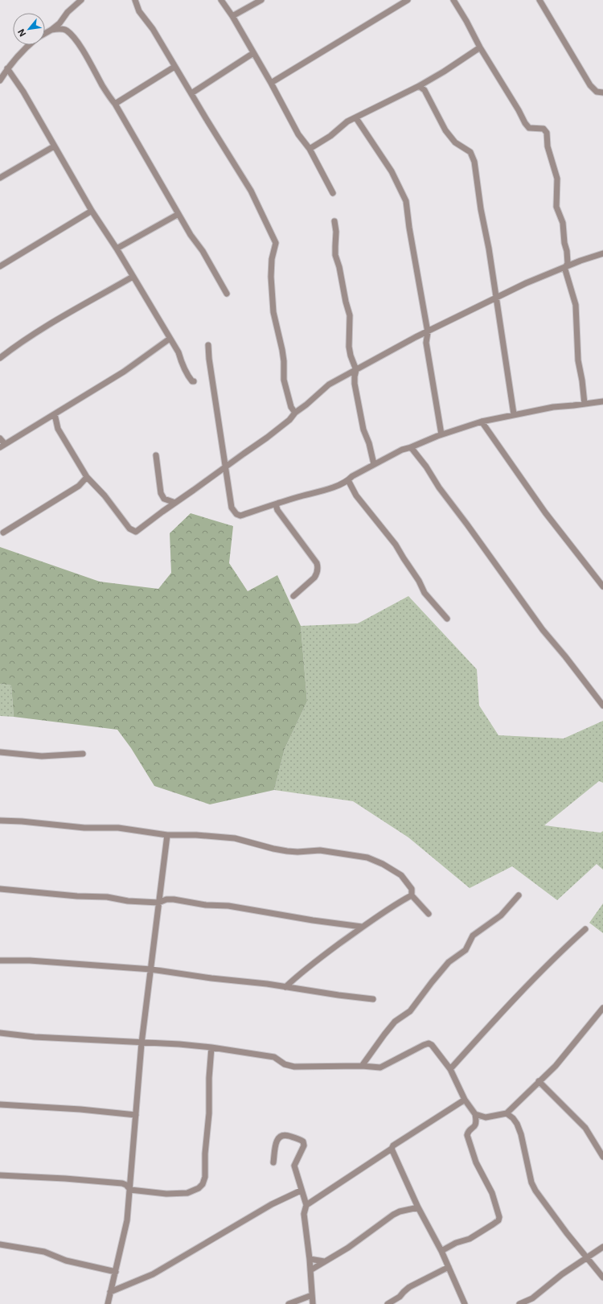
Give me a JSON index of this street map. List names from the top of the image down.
{
  "north": "bottom left"
}
